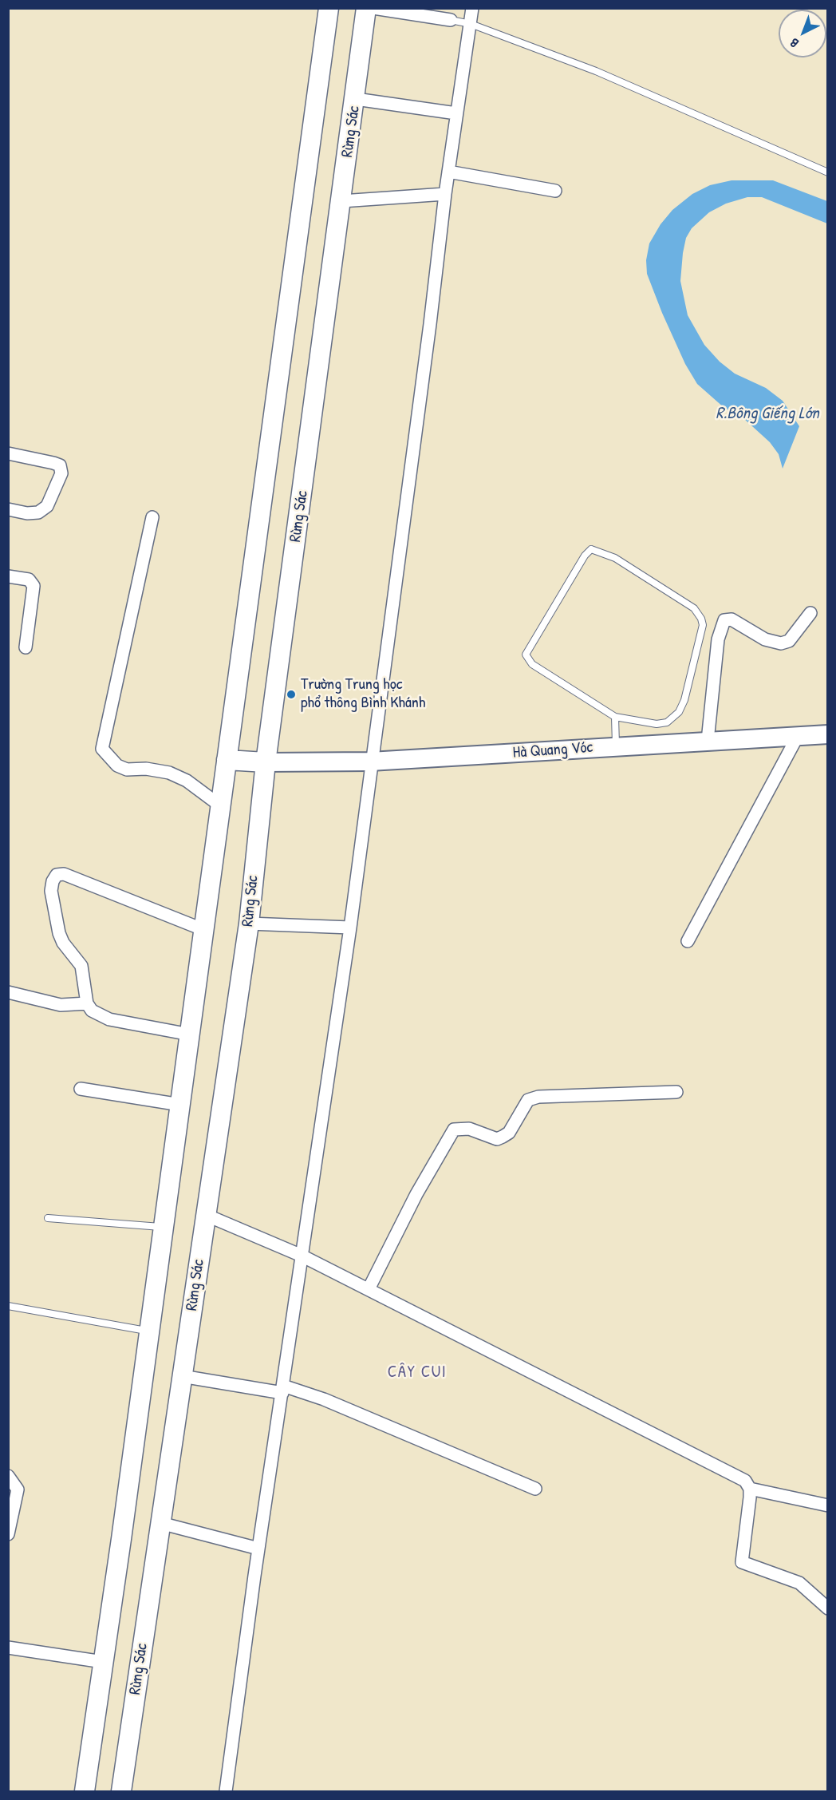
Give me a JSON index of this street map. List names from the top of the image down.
{
  "streets": {
    "main road": ["Rừng Sác"],
    "street": ["Hà Quang Vóc"]
  },
  "crossings": [
    ["Rừng Sác", "Hà Quang Vóc"]
  ],
  "districts": ["CÂY CUI"],
  "water": ["R.Bông Giếng Lớn"],
  "places": ["Trường Trung học phổ thông Bình Khánh"],
  "north": "bottom left"
}
